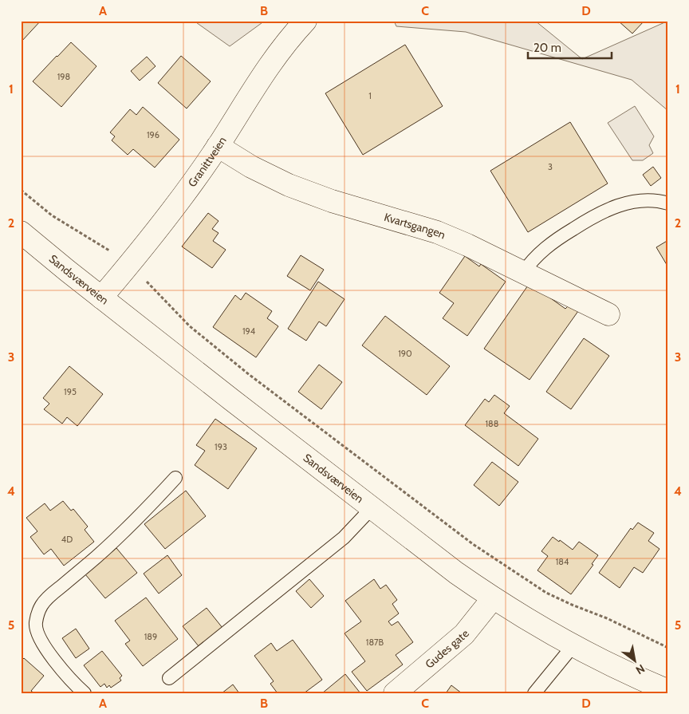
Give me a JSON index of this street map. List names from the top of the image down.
{
  "streets": {
    "street": [
      "Granittveien",
      "Kvartsgangen",
      "Sandsværveien",
      "Gudes gate"
    ]
  },
  "crossings": [
    ["Granittveien", "Kvartsgangen"],
    ["Granittveien", "Sandsværveien"],
    ["Sandsværveien", "Gudes gate"]
  ],
  "house_numbers": [
    "198",
    "1",
    "196",
    "3",
    "194",
    "190",
    "195",
    "188",
    "193",
    "4D",
    "184",
    "189",
    "187B"
  ],
  "scale_bar": "20 m",
  "north": "bottom right",
  "grid": {
    "columns": [
      "A",
      "B",
      "C",
      "D"
    ],
    "rows": [
      "1",
      "2",
      "3",
      "4",
      "5"
    ]
  }
}
